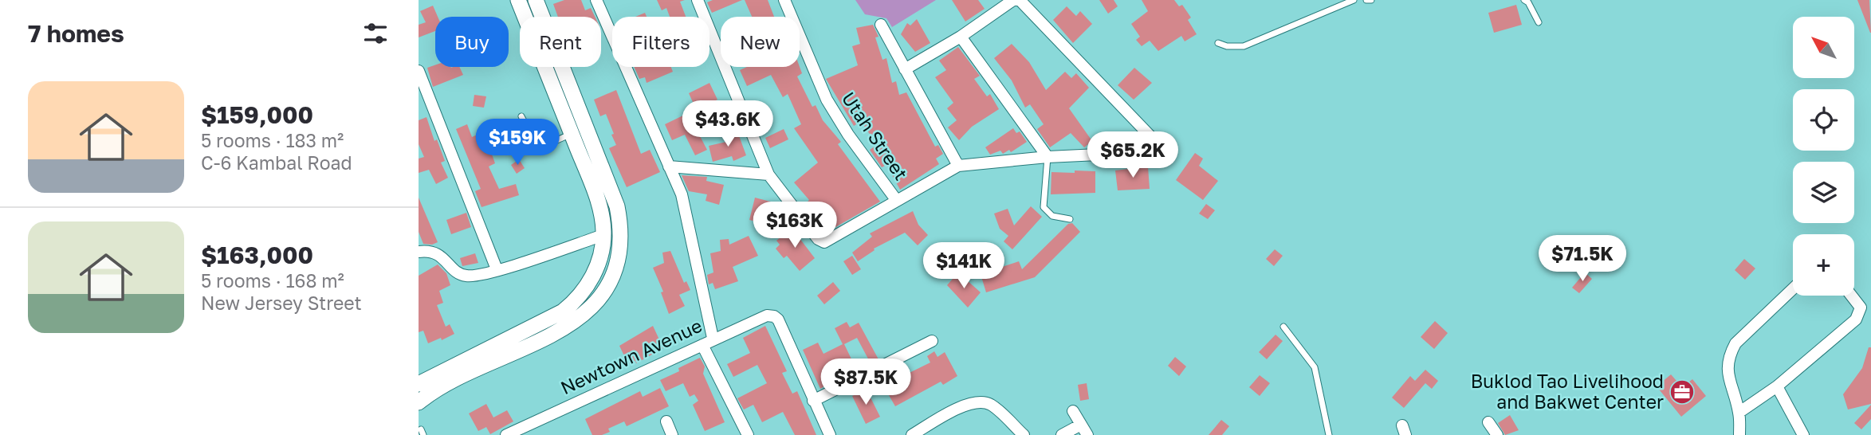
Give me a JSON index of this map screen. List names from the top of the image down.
{
  "streets": {
    "street": ["Utah Street", "Newtown Avenue"]
  },
  "places": {
    "office": ["Buklod Tao Livelihood and Bakwet Center"]
  },
  "north": "top left",
  "page": {
    "heading": "7 homes",
    "map_buttons": "+",
    "chip": [
      "Buy",
      "Rent",
      "Filters",
      "New"
    ],
    "list": [
      {
        "name": "$159,000",
        "note": "5 rooms · 183 m² · C-6 Kambal Road"
      },
      {
        "name": "$163,000",
        "note": "5 rooms · 168 m² · New Jersey Street"
      }
    ],
    "price": [
      "$43.6K",
      "$159K",
      "$65.2K",
      "$163K",
      "$71.5K",
      "$141K",
      "$87.5K"
    ]
  }
}
